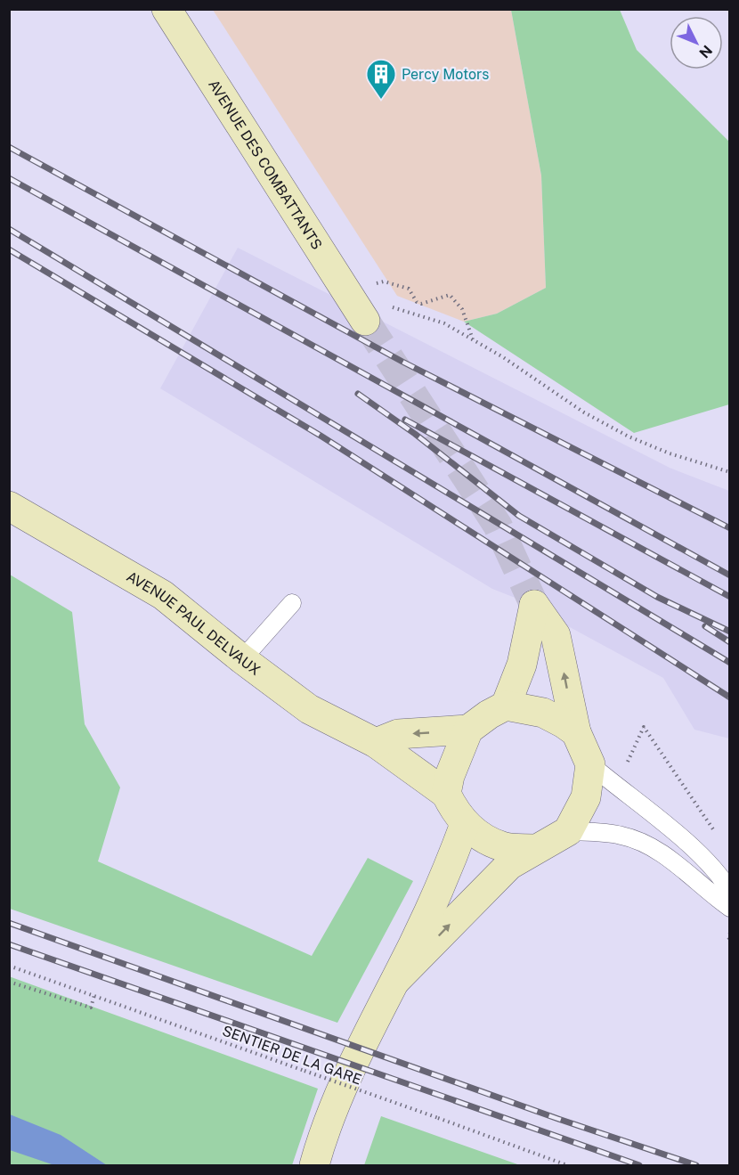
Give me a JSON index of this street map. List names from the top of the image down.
{
  "streets": {
    "main road": ["AVENUE DES COMBATTANTS", "AVENUE PAUL DELVAUX"],
    "path": ["SENTIER DE LA GARE"]
  },
  "places": {
    "building": ["Percy Motors"]
  },
  "north": "bottom right"
}
